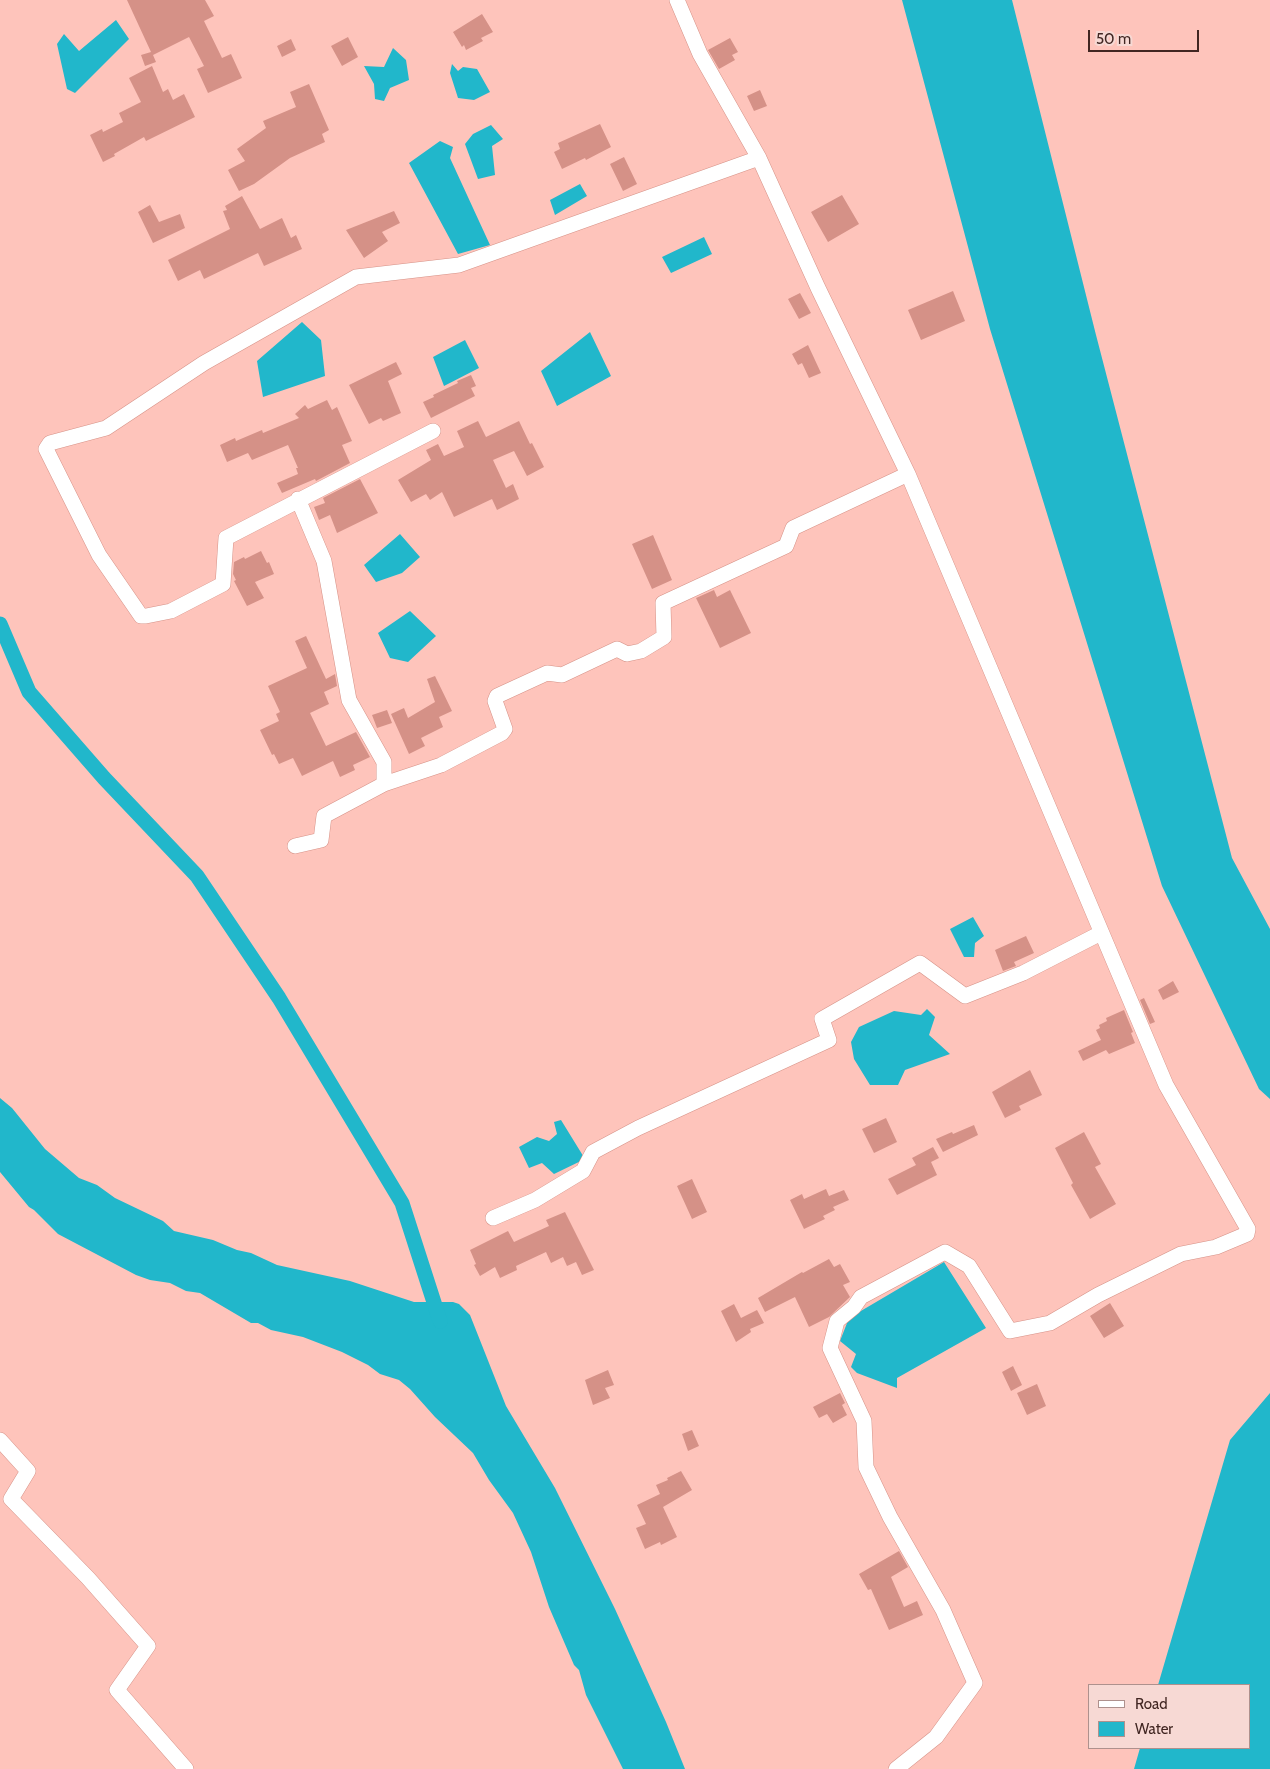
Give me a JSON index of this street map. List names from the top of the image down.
{
  "legend": ["Road", "Water"],
  "scale_bar": "50 m"
}
